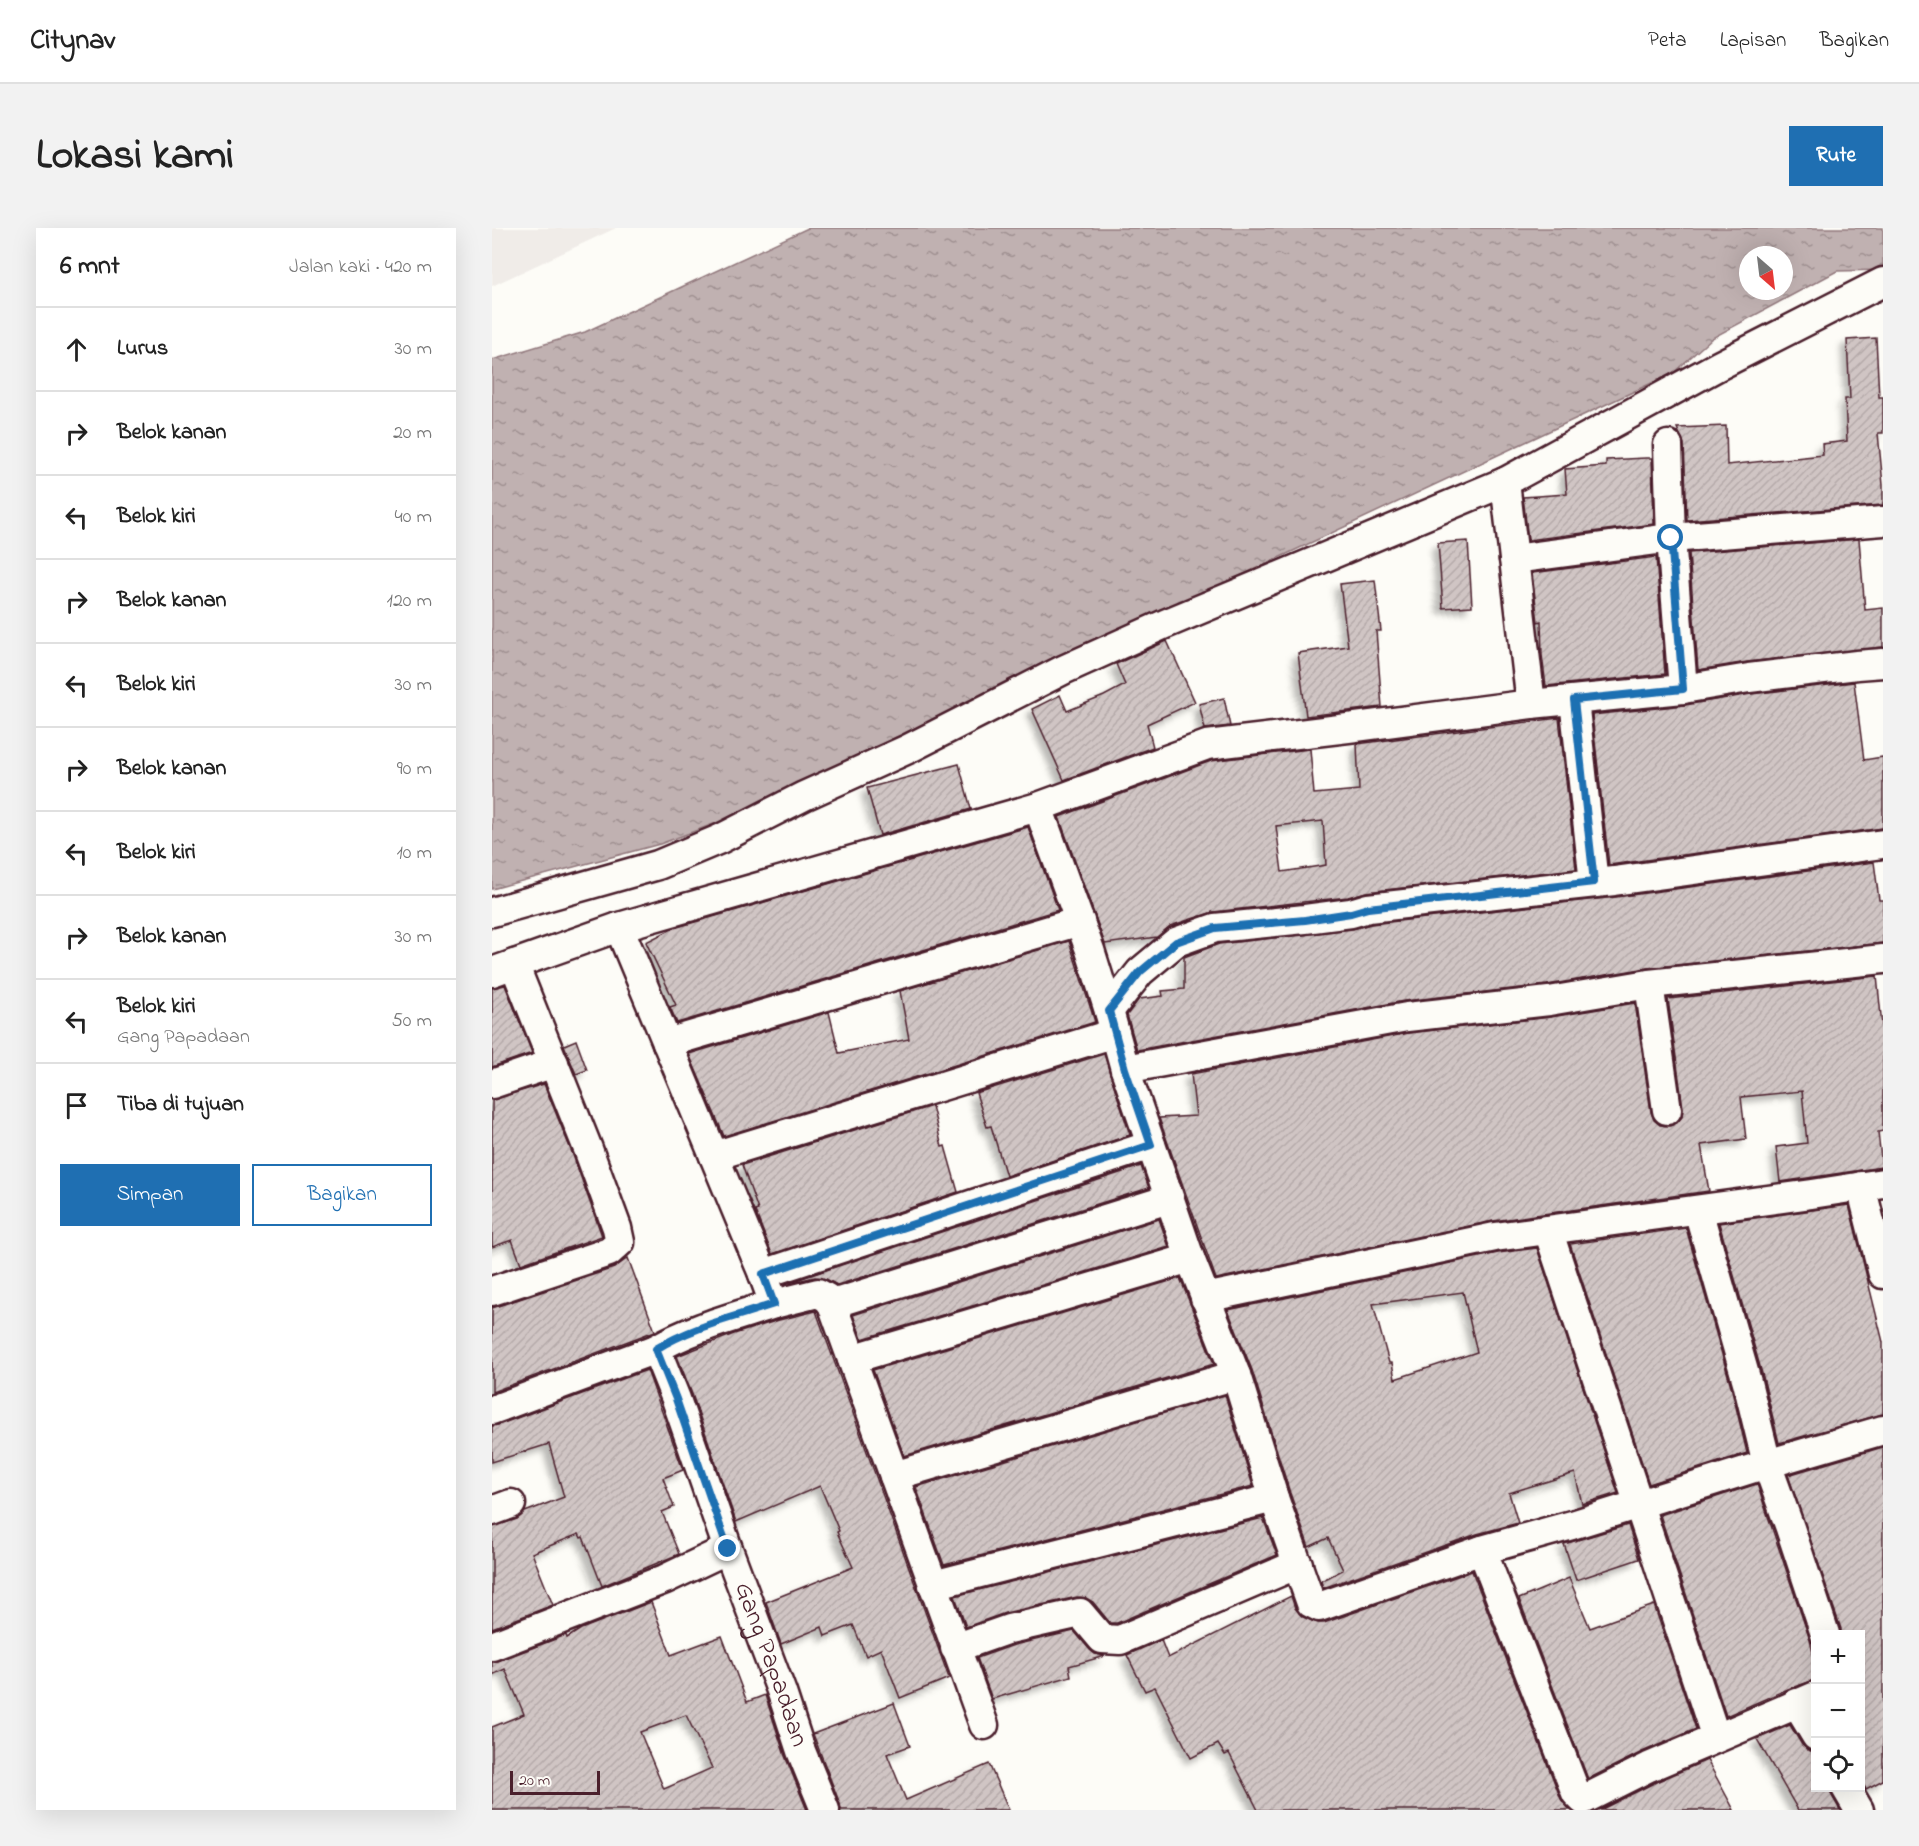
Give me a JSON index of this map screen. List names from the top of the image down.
{
  "streets": {
    "street": ["Gang Papadaan"]
  },
  "scale_bar": "20 m",
  "north": "bottom right",
  "page": {
    "header": "Citynav",
    "nav": ["Peta", "Lapisan", "Bagikan"],
    "title": "Lokasi kami",
    "buttons": [
      "Rute",
      ["Simpan", "Bagikan"]
    ],
    "heading": ["6 mnt", "Jalan kaki · 420 m"],
    "list": [
      ["Lurus", "30 m"],
      ["Belok kanan", "20 m"],
      ["Belok kiri", "40 m"],
      ["Belok kanan", "120 m"],
      ["Belok kiri", "30 m"],
      ["Belok kanan", "90 m"],
      ["Belok kiri", "10 m"],
      ["Belok kanan", "30 m"],
      ["Belok kiri", "Gang Papadaan", "50 m"],
      "Tiba di tujuan"
    ],
    "map_buttons": ["+", "−"],
    "scale": "20 m"
  }
}
